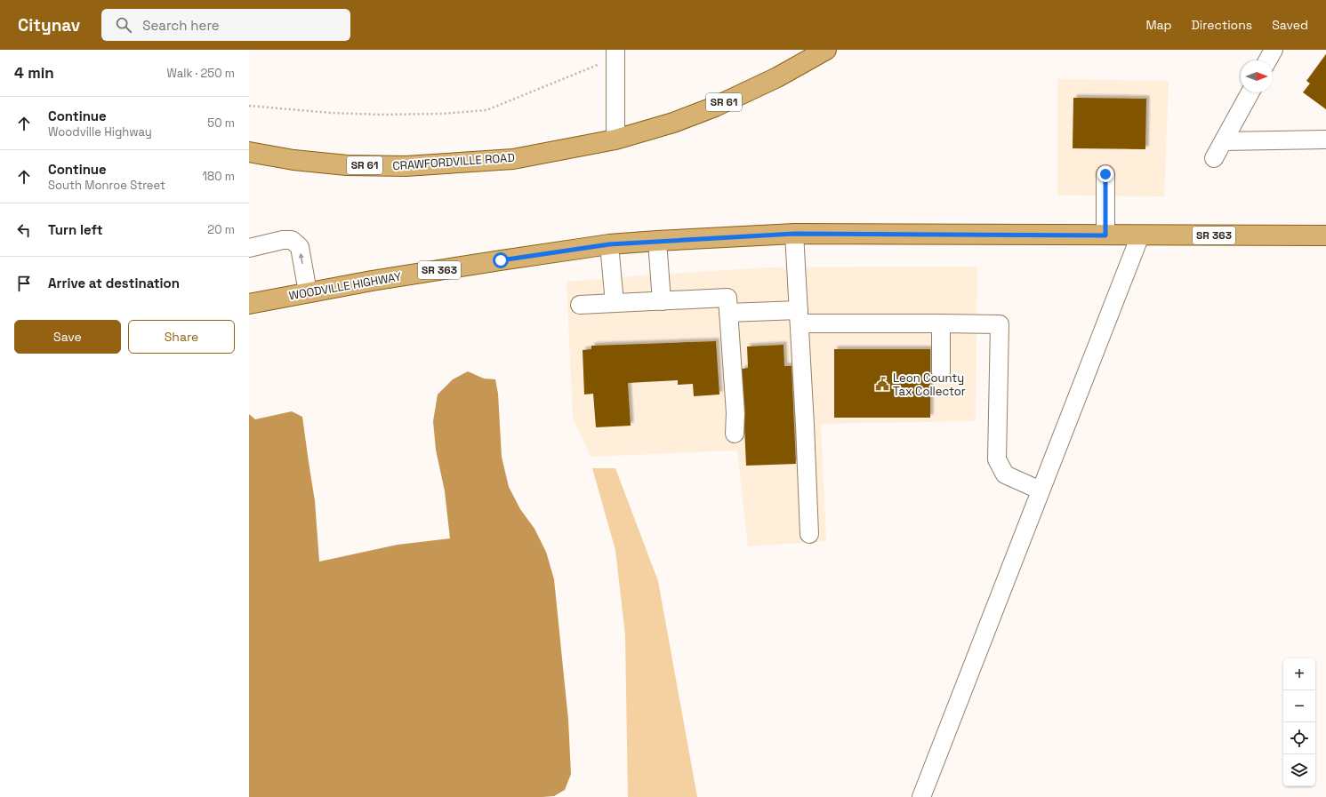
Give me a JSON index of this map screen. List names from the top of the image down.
{
  "streets": {
    "main road": [
      "SR 61",
      "CRAWFORDVILLE ROAD",
      "SR 363",
      "WOODVILLE HIGHWAY"
    ]
  },
  "crossings": [
    ["SR 61", "CRAWFORDVILLE ROAD"],
    ["SR 363", "WOODVILLE HIGHWAY"]
  ],
  "places": {
    "public building": ["Leon County Tax Collector"]
  },
  "north": "right",
  "page": {
    "header": "Citynav",
    "search": "Search here",
    "nav": ["Map", "Directions", "Saved"],
    "heading": ["4 min", "Walk · 250 m"],
    "list": [
      ["Continue", "Woodville Highway", "50 m"],
      ["Continue", "South Monroe Street", "180 m"],
      ["Turn left", "20 m"],
      "Arrive at destination"
    ],
    "buttons": ["Save", "Share"],
    "map_buttons": ["+", "−"]
  }
}
